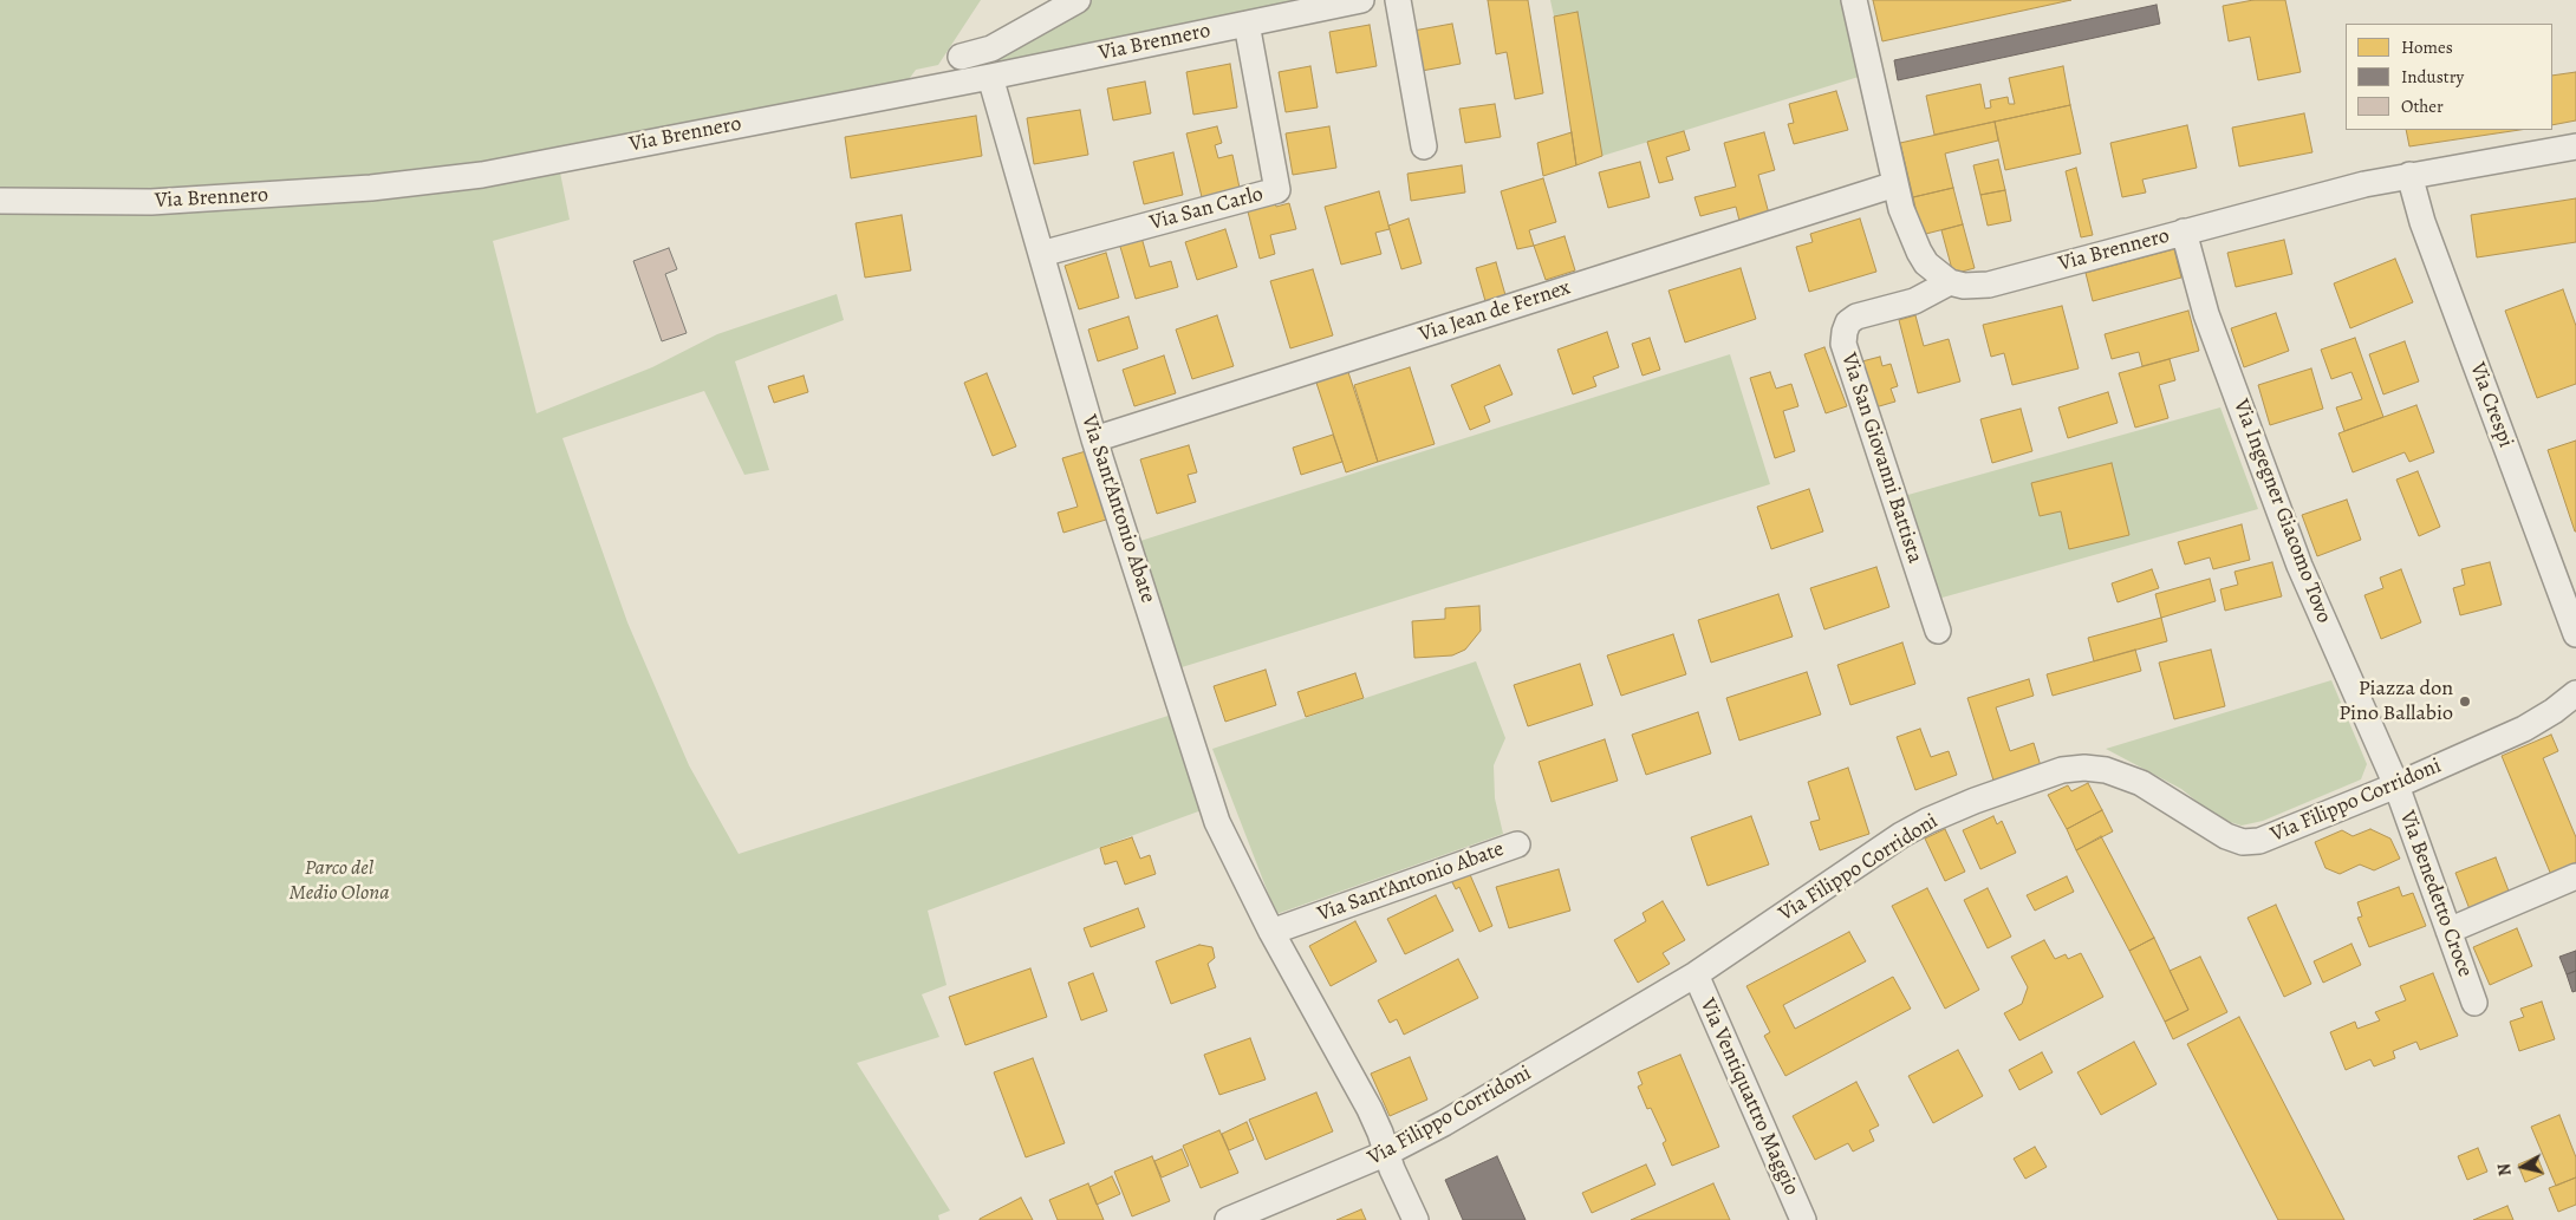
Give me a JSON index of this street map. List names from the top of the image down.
{
  "streets": {
    "street": [
      "Via Brennero",
      "Via San Carlo",
      "Via Jean de Fernex",
      "Via Crespi",
      "Via San Giovanni Battista",
      "Via Sant'Antonio Abate",
      "Via Ingegner Giacomo Tovo",
      "Via Filippo Corridoni",
      "Via Benedetto Croce",
      "Via Ventiquattro Maggio"
    ]
  },
  "crossings": [
    ["Via Brennero", "Via San Carlo"],
    ["Via Brennero", "Via Crespi"],
    ["Via Brennero", "Via San Giovanni Battista"],
    ["Via Brennero", "Via Sant'Antonio Abate"],
    ["Via Brennero", "Via Ingegner Giacomo Tovo"],
    ["Via San Carlo", "Via Sant'Antonio Abate"],
    ["Via Jean de Fernex", "Via Sant'Antonio Abate"],
    ["Via Sant'Antonio Abate", "Via Filippo Corridoni"],
    ["Via Ingegner Giacomo Tovo", "Via Filippo Corridoni"],
    ["Via Ingegner Giacomo Tovo", "Via Benedetto Croce"],
    ["Via Filippo Corridoni", "Via Benedetto Croce"],
    ["Via Filippo Corridoni", "Via Ventiquattro Maggio"]
  ],
  "parks": ["Parco del Medio Olona"],
  "places": ["Piazza don Pino Ballabio"],
  "legend": ["Homes", "Industry", "Other"],
  "north": "left"
}
